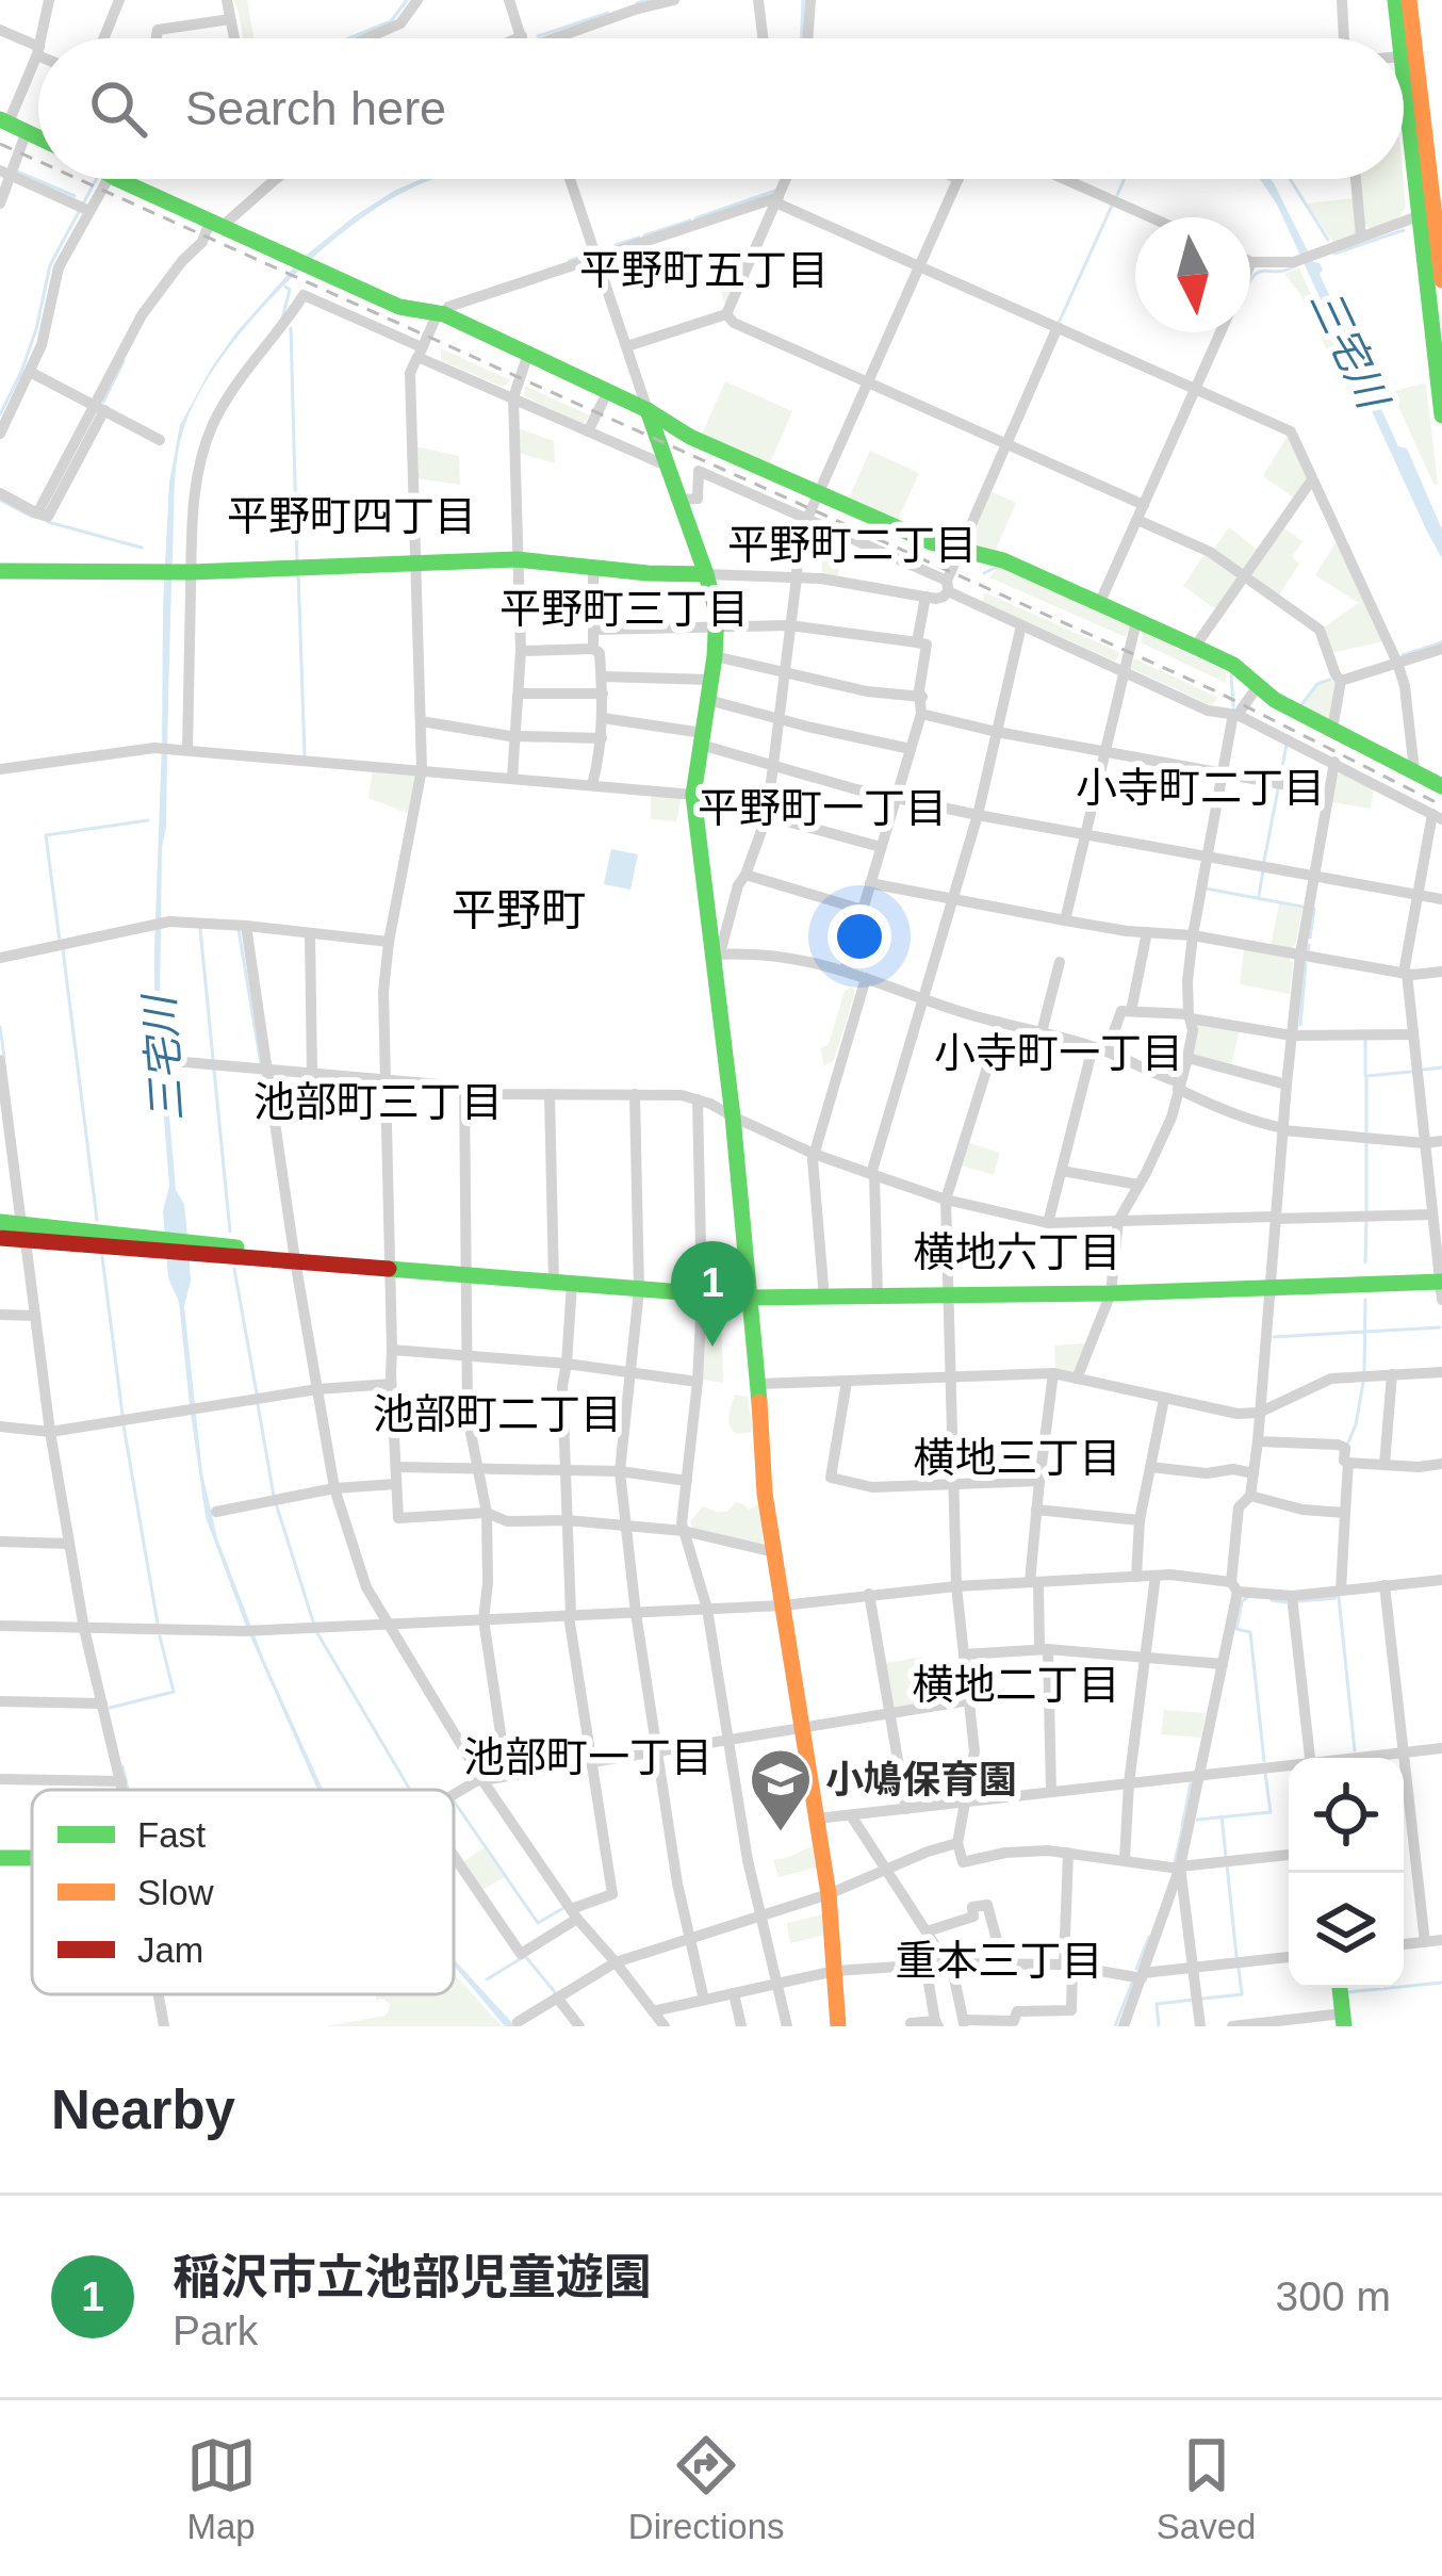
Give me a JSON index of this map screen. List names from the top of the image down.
{
  "districts": [
    "平野町五丁目",
    "平野町四丁目",
    "平野町二丁目",
    "平野町三丁目",
    "小寺町二丁目",
    "平野町一丁目",
    "平野町",
    "小寺町一丁目",
    "池部町三丁目",
    "横地六丁目",
    "池部町二丁目",
    "横地三丁目",
    "横地二丁目",
    "池部町一丁目",
    "重本三丁目"
  ],
  "water": ["三宅川"],
  "places": {
    "school or university": ["小鳩保育園"]
  },
  "legend": ["Fast", "Slow", "Jam"],
  "north": "bottom",
  "page": {
    "search": "Search here",
    "pins": "1",
    "heading": "Nearby",
    "list": [
      {
        "mark": "1",
        "name": "稲沢市立池部児童遊園",
        "note": "Park",
        "value": "300 m"
      }
    ],
    "nav": ["Map", "Directions", "Saved"]
  }
}
